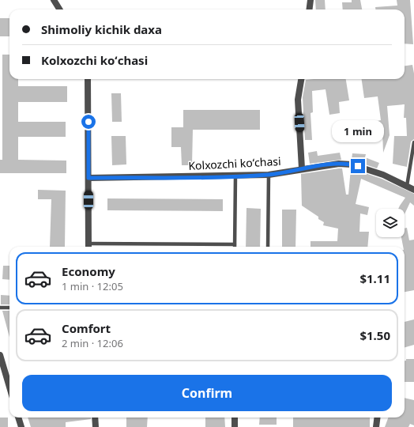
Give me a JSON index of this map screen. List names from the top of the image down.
{
  "streets": {
    "street": ["Kolxozchi koʻchasi"]
  },
  "page": {
    "banner": ["Shimoliy kichik daxa", "Kolxozchi koʻchasi"],
    "bubble": "1 min",
    "list": [
      {
        "name": "Economy",
        "note": "1 min · 12:05",
        "value": "$1.11"
      },
      {
        "name": "Comfort",
        "note": "2 min · 12:06",
        "value": "$1.50"
      }
    ],
    "buttons": "Confirm"
  }
}
